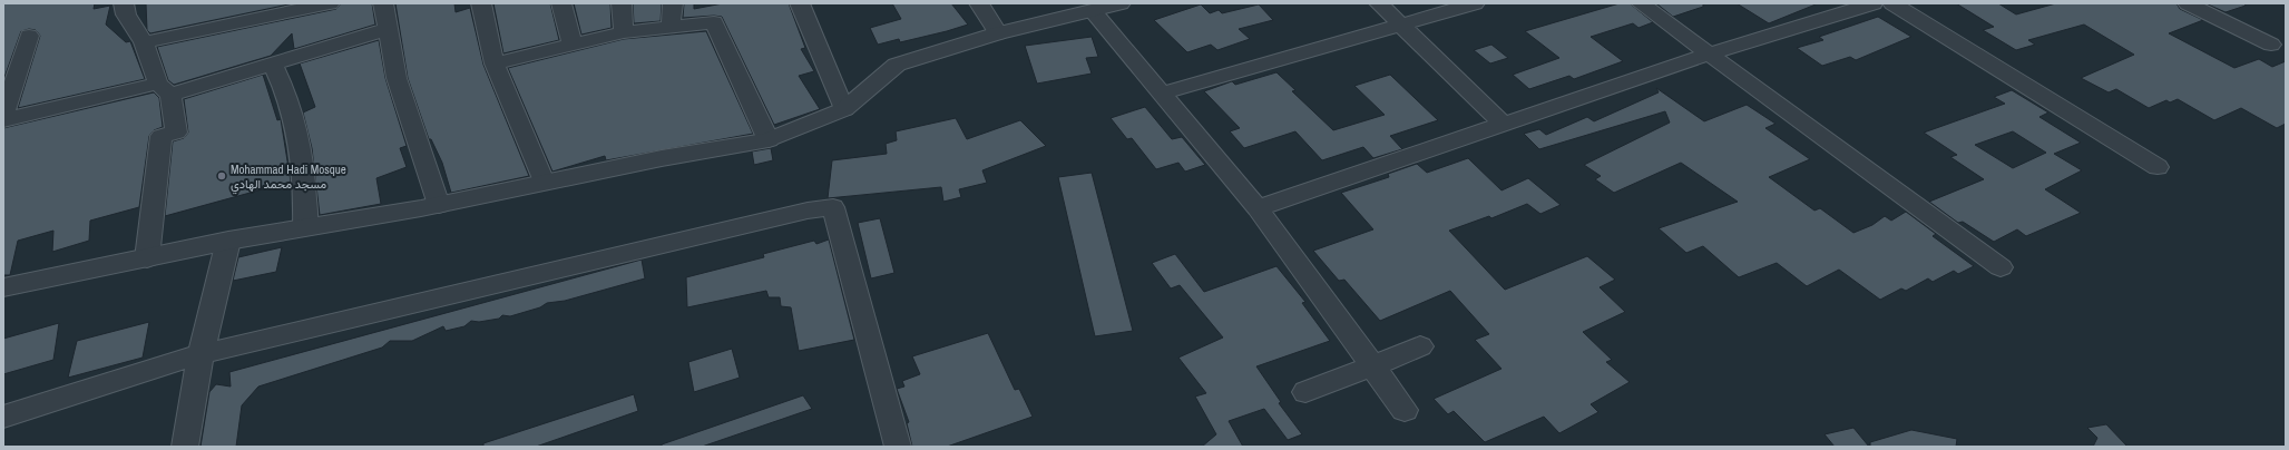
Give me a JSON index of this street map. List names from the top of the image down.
{
  "places": ["Mohammad Hadi Mosque مسجد محمد الهادي"]
}
